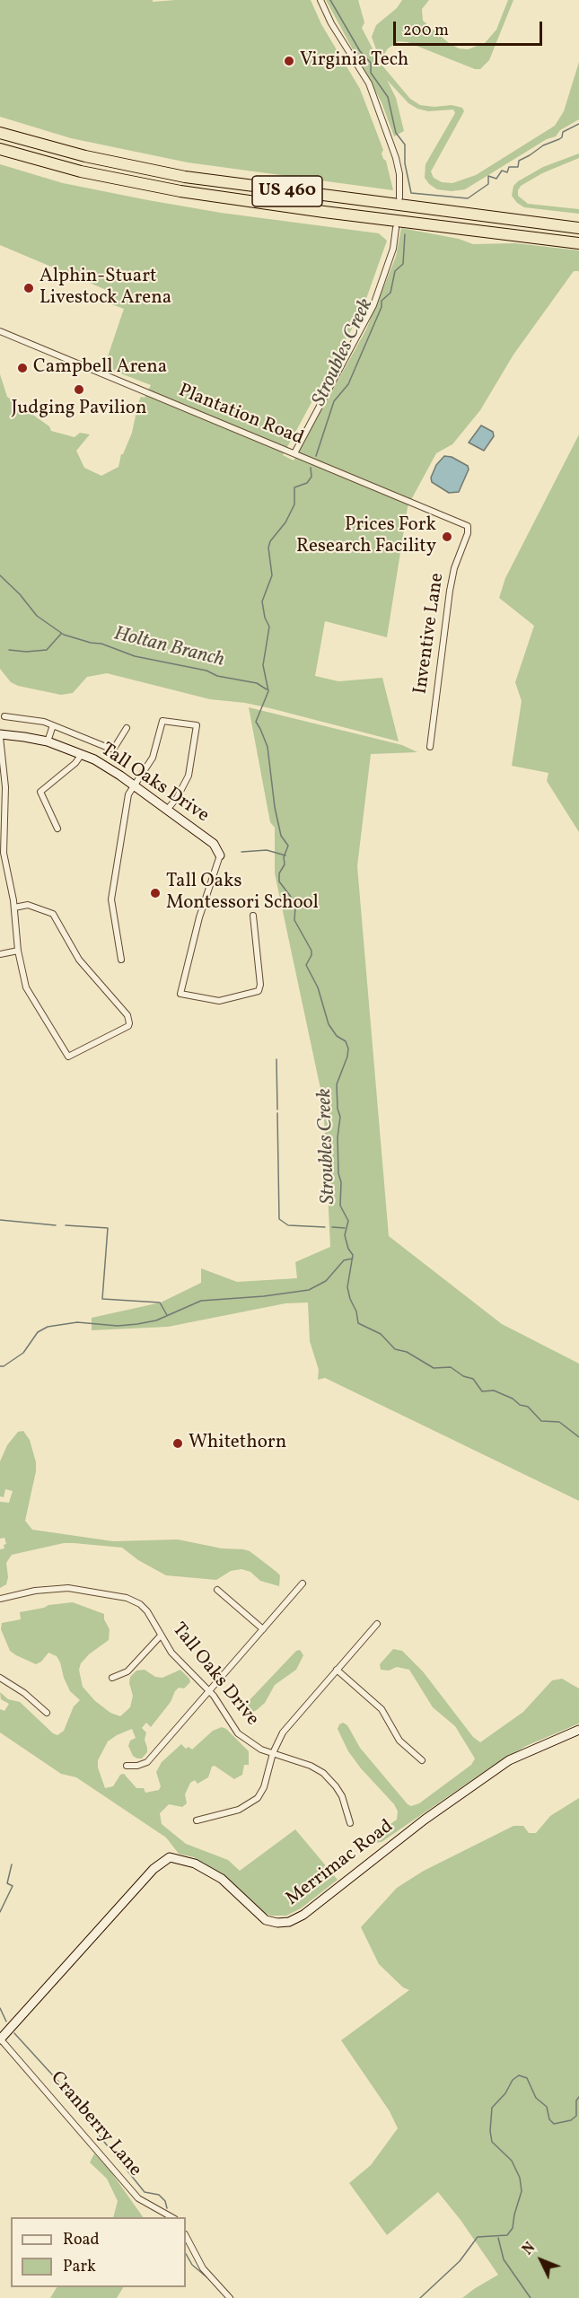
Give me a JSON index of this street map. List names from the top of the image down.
{
  "streets": {
    "highway": ["US 460"],
    "street": [
      "Plantation Road",
      "Inventive Lane",
      "Tall Oaks Drive",
      "Merrimac Road",
      "Cranberry Lane"
    ]
  },
  "crossings": [
    ["Plantation Road", "Inventive Lane"],
    ["Merrimac Road", "Cranberry Lane"]
  ],
  "water": ["Stroubles Creek", "Holtan Branch"],
  "places": [
    "Virginia Tech",
    "Alphin-Stuart Livestock Arena",
    "Campbell Arena",
    "Judging Pavilion",
    "Prices Fork Research Facility",
    "Tall Oaks Montessori School",
    "Whitethorn"
  ],
  "legend": ["Road", "Park"],
  "scale_bar": "200 m",
  "north": "top left"
}
